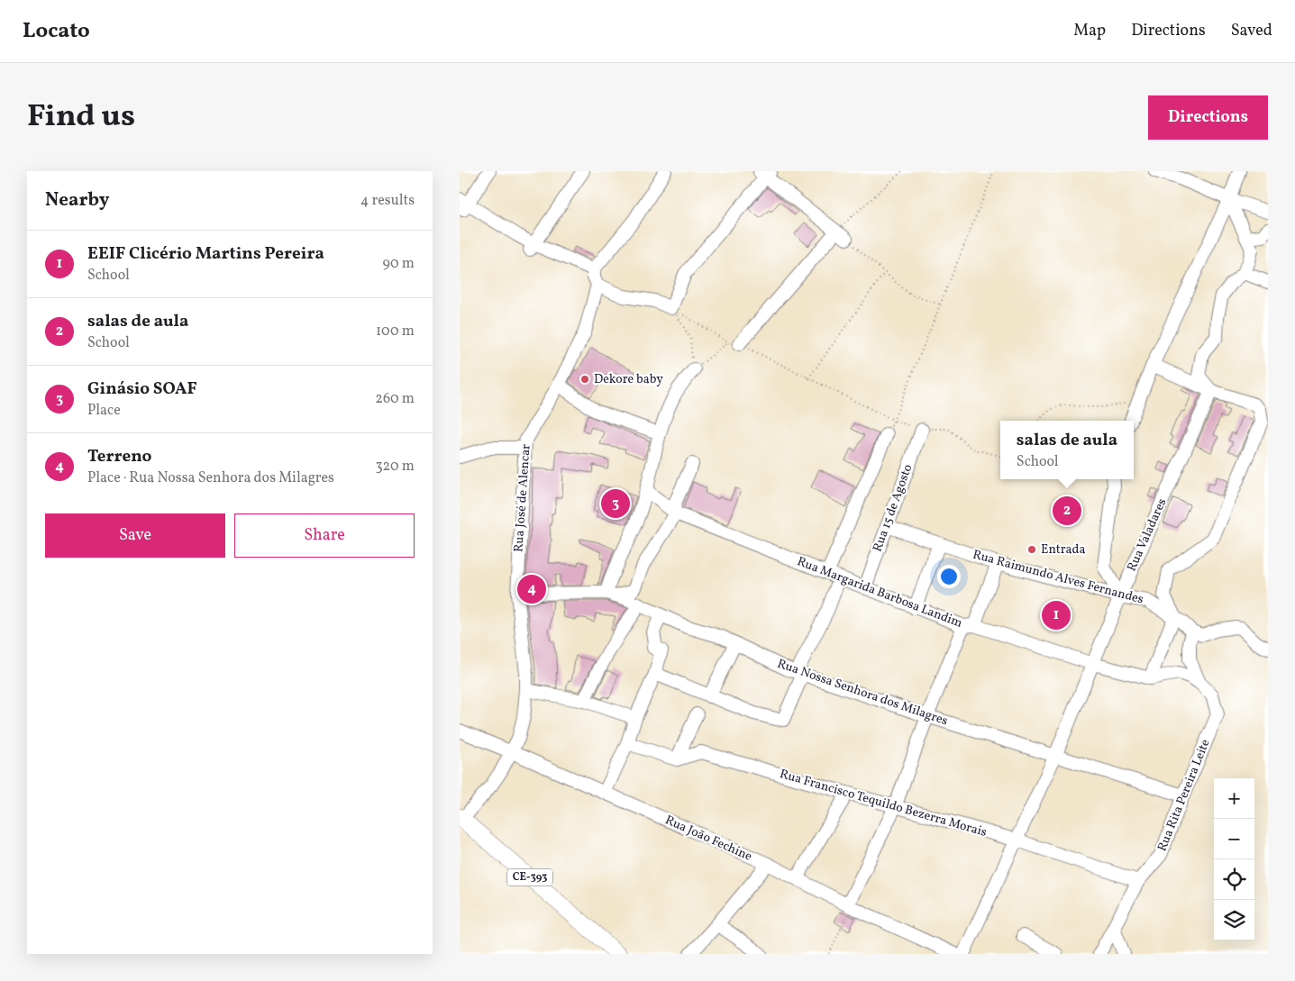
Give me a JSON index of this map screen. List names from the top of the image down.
{
  "streets": {
    "main road": ["CE-393"],
    "street": [
      "Rua José de Alencar",
      "Rua 15 de Agosto",
      "Rua Valadares",
      "Rua Raimundo Alves Fernandes",
      "Rua Margarida Barbosa Landim",
      "Rua Nossa Senhora dos Milagres",
      "Rua Rita Pereira Leite",
      "Rua Francisco Tequildo Bezerra Morais",
      "Rua João Fechine"
    ]
  },
  "crossings": [
    ["Rua José de Alencar", "Rua Nossa Senhora dos Milagres"],
    ["Rua José de Alencar", "Rua João Fechine"],
    ["Rua José de Alencar", "CE-393"],
    ["Rua 15 de Agosto", "Rua Raimundo Alves Fernandes"],
    ["Rua 15 de Agosto", "Rua Margarida Barbosa Landim"],
    ["Rua Valadares", "Rua Raimundo Alves Fernandes"],
    ["Rua Valadares", "Rua Margarida Barbosa Landim"],
    ["Rua Valadares", "Rua Nossa Senhora dos Milagres"],
    ["Rua Valadares", "Rua Francisco Tequildo Bezerra Morais"],
    ["Rua Raimundo Alves Fernandes", "Rua Rita Pereira Leite"],
    ["Rua Margarida Barbosa Landim", "Rua Rita Pereira Leite"],
    ["Rua Nossa Senhora dos Milagres", "Rua Rita Pereira Leite"],
    ["Rua Rita Pereira Leite", "Rua Francisco Tequildo Bezerra Morais"]
  ],
  "places": ["Dekore baby", "Entrada"],
  "page": {
    "header": "Locato",
    "nav": ["Map", "Directions", "Saved"],
    "title": "Find us",
    "buttons": [
      "Directions",
      ["Save", "Share"]
    ],
    "heading": ["Nearby", "4 results"],
    "list": [
      {
        "mark": "1",
        "name": "EEIF Clicério Martins Pereira",
        "note": "School",
        "value": "90 m"
      },
      {
        "mark": "2",
        "name": "salas de aula",
        "note": "School",
        "value": "100 m"
      },
      {
        "mark": "3",
        "name": "Ginásio SOAF",
        "note": "Place",
        "value": "260 m"
      },
      {
        "mark": "4",
        "name": "Terreno",
        "note": "Place · Rua Nossa Senhora dos Milagres",
        "value": "320 m"
      }
    ],
    "popup": ["salas de aula", "School"],
    "pins": [
      "3",
      "2",
      "4",
      "1"
    ],
    "map_buttons": ["+", "−"]
  }
}
